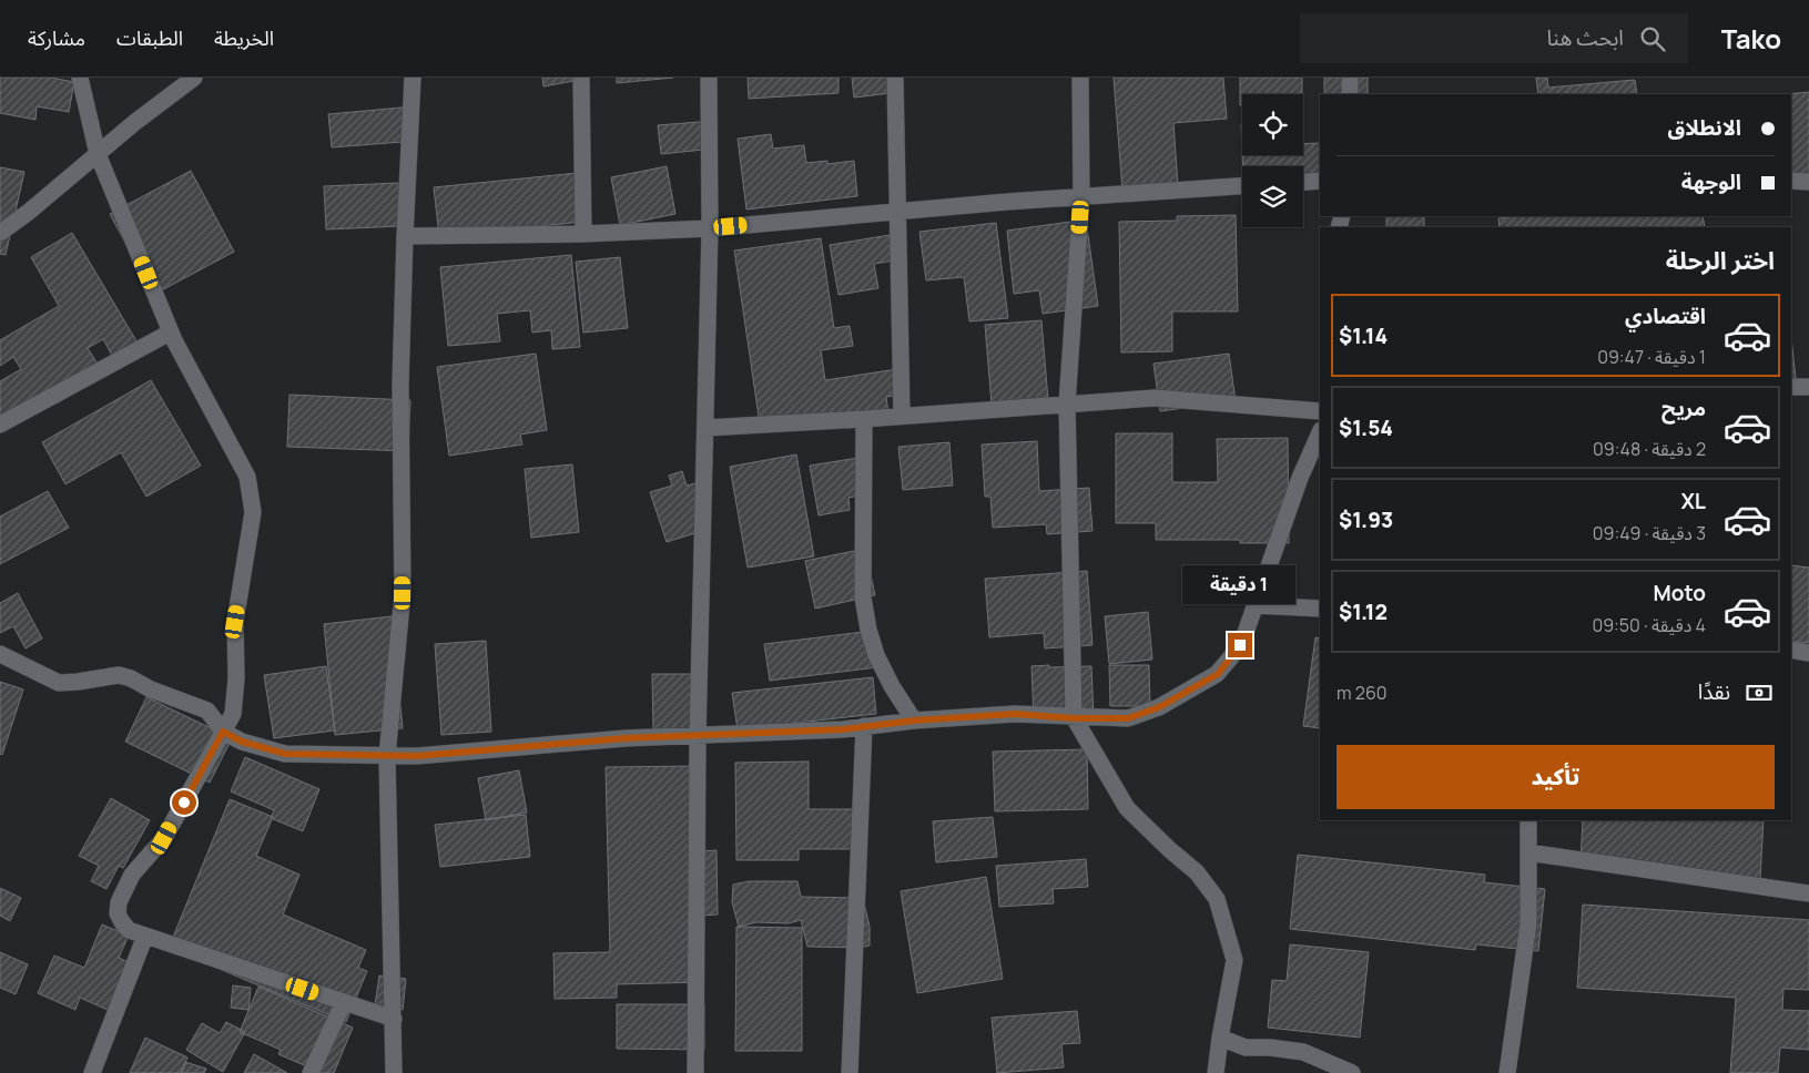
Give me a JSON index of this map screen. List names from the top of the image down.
{
  "page": {
    "header": "Tako",
    "search": "ابحث هنا",
    "nav": ["الخريطة", "الطبقات", "مشاركة"],
    "banner": ["الانطلاق", "الوجهة"],
    "heading": "اختر الرحلة",
    "list": [
      {
        "name": "اقتصادي",
        "note": "1 دقيقة · 09:47",
        "value": "$1.14"
      },
      {
        "name": "مريح",
        "note": "2 دقيقة · 09:48",
        "value": "$1.54"
      },
      {
        "name": "XL",
        "note": "3 دقيقة · 09:49",
        "value": "$1.93"
      },
      {
        "name": "Moto",
        "note": "4 دقيقة · 09:50",
        "value": "$1.12"
      }
    ],
    "bubble": "1 دقيقة",
    "pay": ["نقدًا", "260 m"],
    "buttons": "تأكيد"
  }
}
